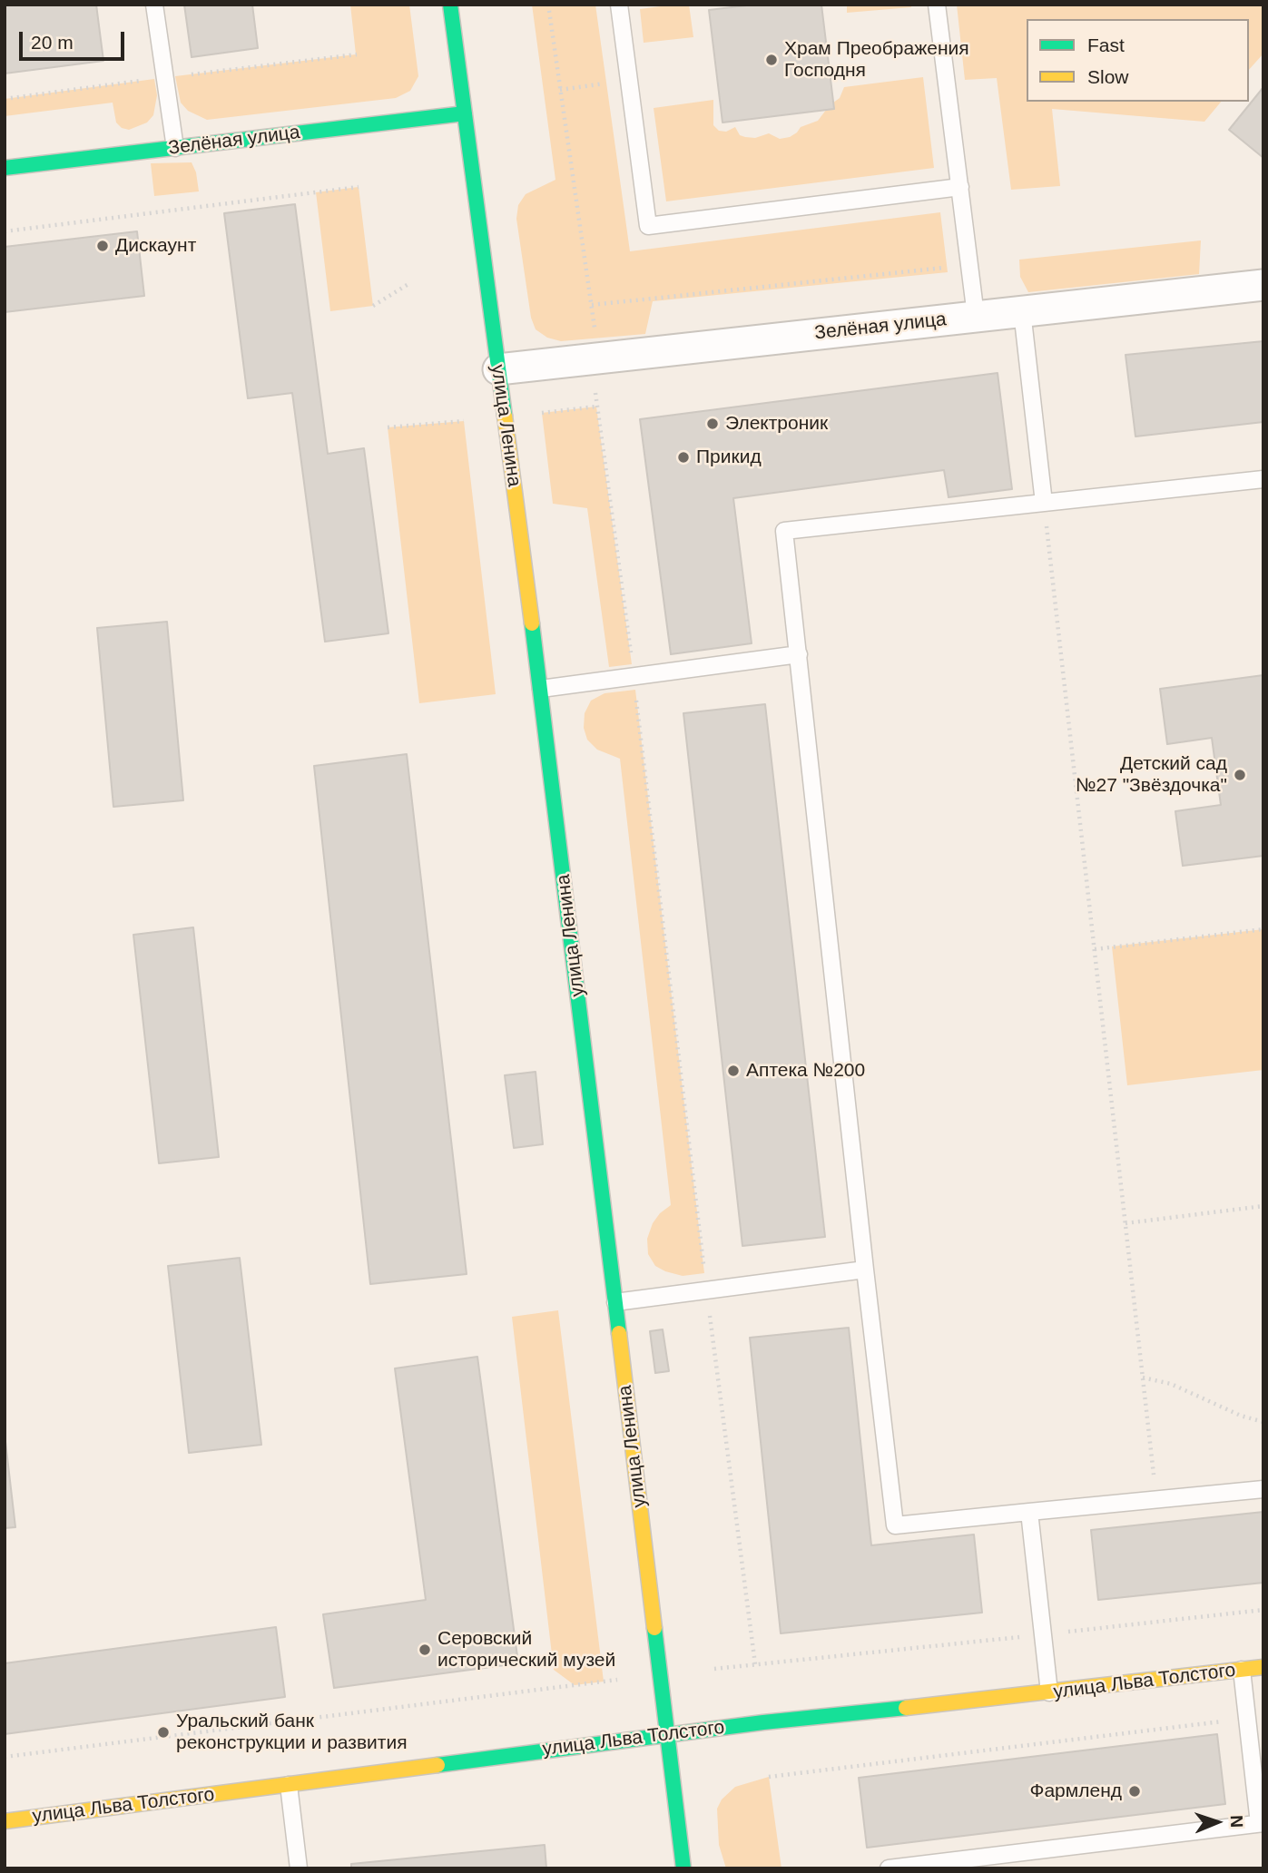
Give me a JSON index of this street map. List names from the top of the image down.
{
  "streets": {
    "main road": ["Зелёная улица", "улица Ленина", "улица Льва Толстого"]
  },
  "crossings": [
    ["Зелёная улица", "улица Ленина"],
    ["улица Ленина", "улица Льва Толстого"]
  ],
  "places": [
    "Храм Преображения Господня",
    "Дискаунт",
    "Электроник",
    "Прикид",
    "Детский сад №27 \"Звёздочка\"",
    "Аптека №200",
    "Серовский исторический музей",
    "Уральский банк реконструкции и развития",
    "Фармленд"
  ],
  "legend": ["Fast", "Slow"],
  "scale_bar": "20 m",
  "north": "right"
}
